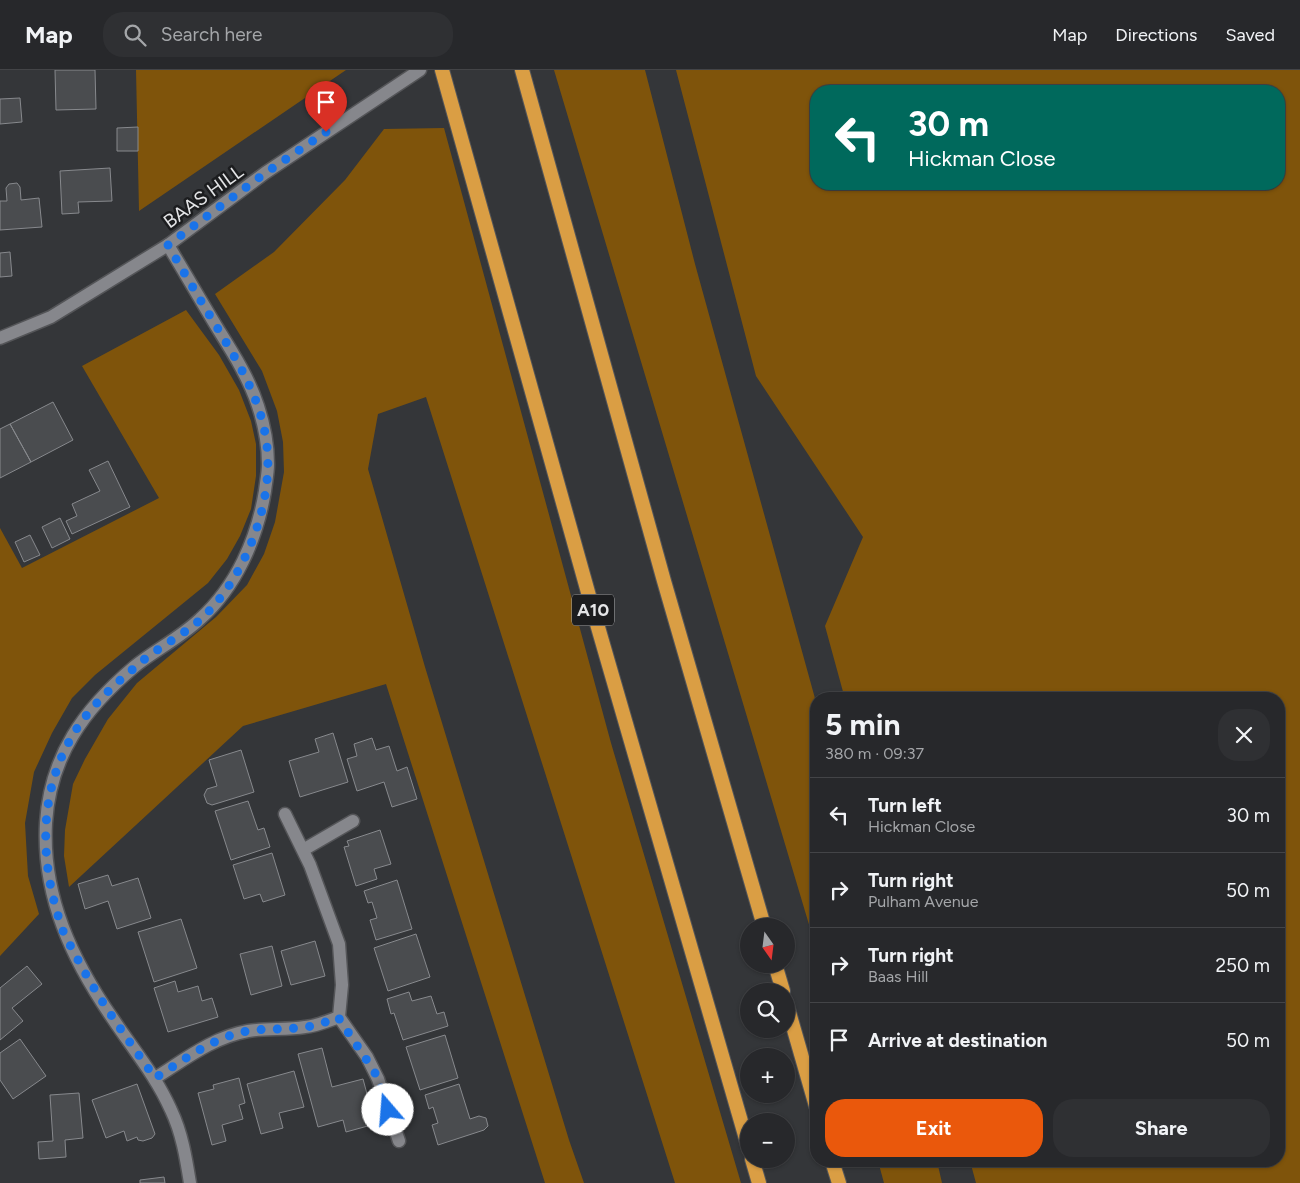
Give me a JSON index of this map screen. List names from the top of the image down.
{
  "streets": {
    "highway": ["A10"],
    "street": ["BAAS HILL"]
  },
  "north": "bottom",
  "page": {
    "header": "Map",
    "search": "Search here",
    "nav": ["Map", "Directions", "Saved"],
    "turn": ["30 m", "Hickman Close"],
    "heading": ["5 min", "380 m · 09:37"],
    "list": [
      {
        "name": "Turn left",
        "note": "Hickman Close",
        "value": "30 m"
      },
      {
        "name": "Turn right",
        "note": "Pulham Avenue",
        "value": "50 m"
      },
      {
        "name": "Turn right",
        "note": "Baas Hill",
        "value": "250 m"
      },
      {
        "name": "Arrive at destination",
        "value": "50 m"
      }
    ],
    "map_buttons": ["+", "−"],
    "buttons": ["Exit", "Share"]
  }
}
